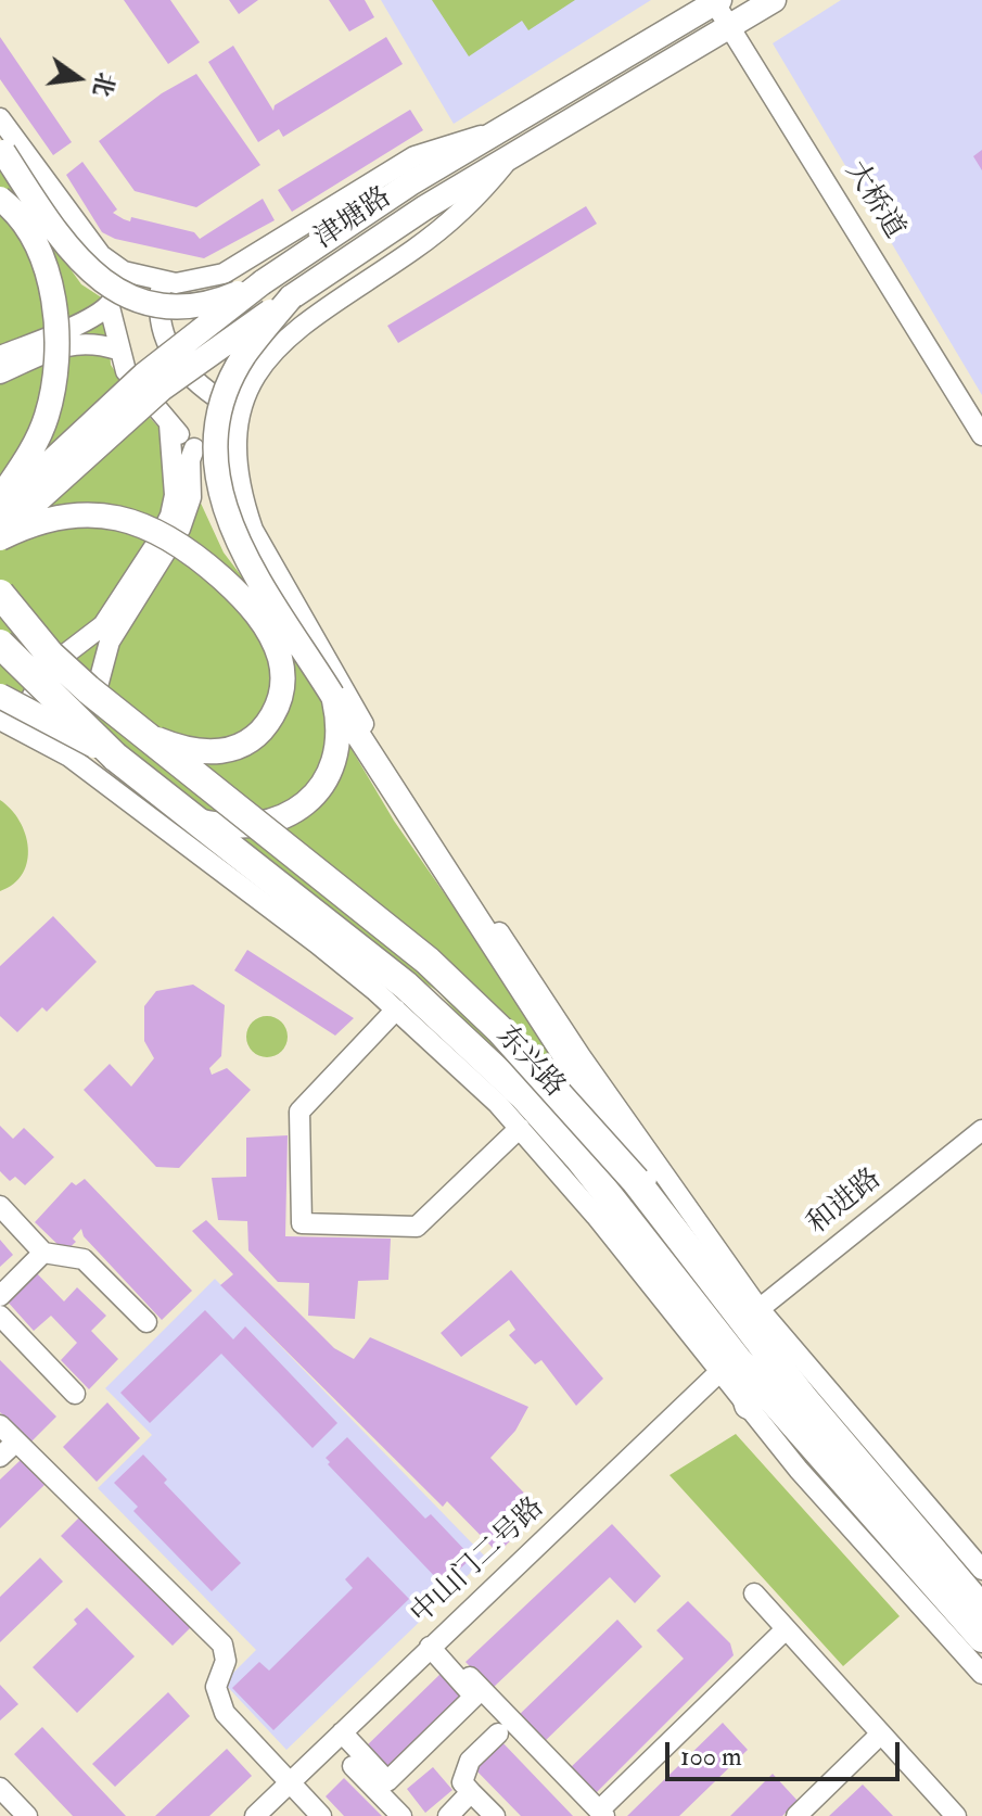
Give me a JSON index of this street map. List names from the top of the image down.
{
  "streets": {
    "highway": ["东兴路"],
    "main road": ["津塘路"],
    "street": ["大桥道", "和进路", "中山门二号路"]
  },
  "crossings": [
    ["大桥道", "津塘路"],
    ["东兴路", "和进路"],
    ["东兴路", "中山门二号路"]
  ],
  "scale_bar": "100 m",
  "north": "right"
}
